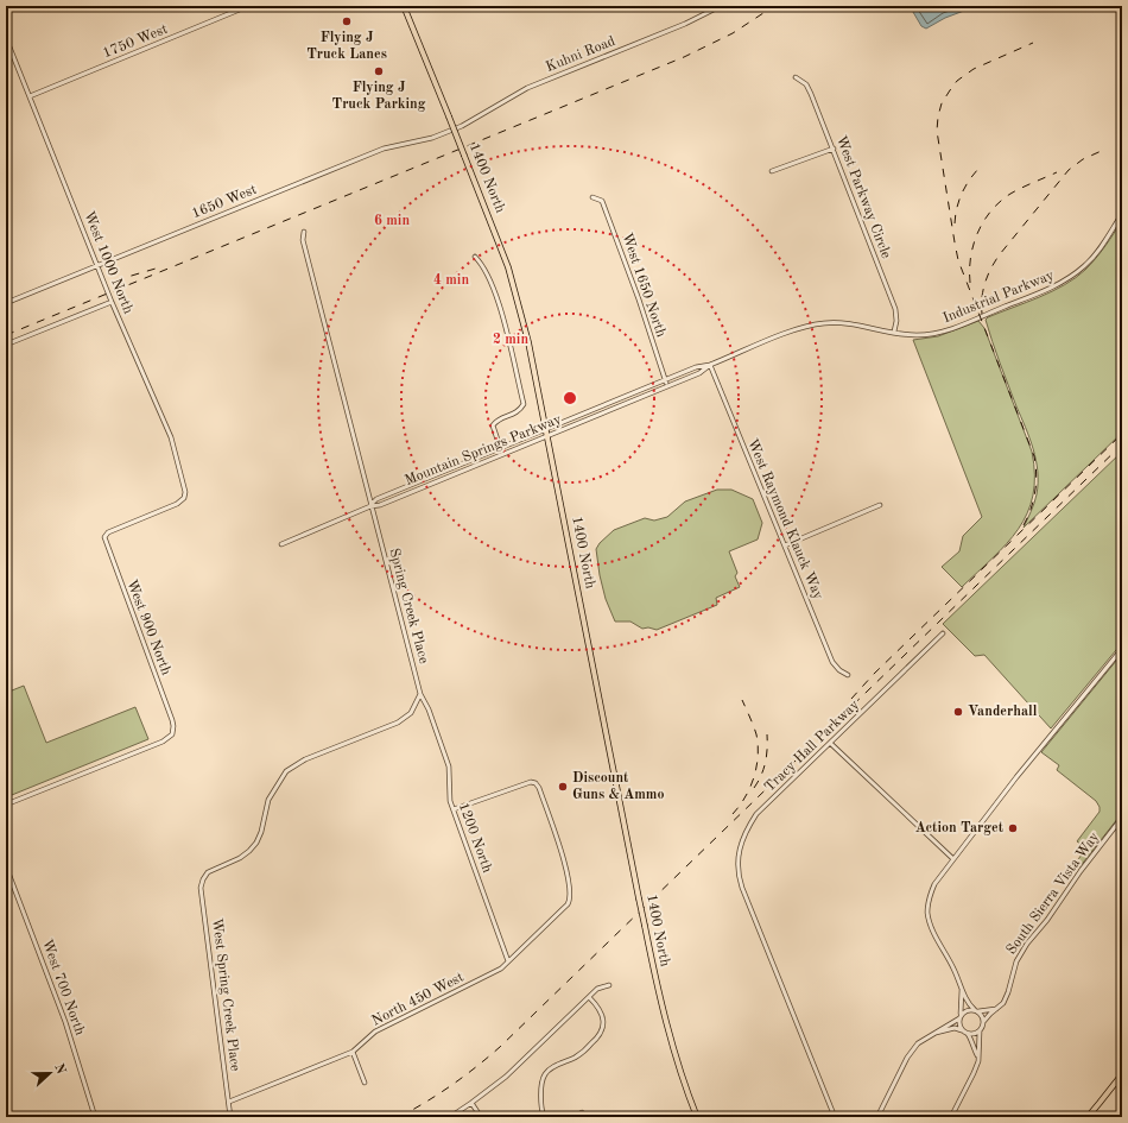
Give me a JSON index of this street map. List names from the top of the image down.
{
  "streets": {
    "main road": ["1400 North"],
    "street": [
      "1750 West",
      "Kuhni Road",
      "West Parkway Circle",
      "1650 West",
      "West 1000 North",
      "West 1650 North",
      "Industrial Parkway",
      "Mountain Springs Parkway",
      "West Raymond Klauck Way",
      "Spring Creek Place",
      "West 900 North",
      "Tracy Hall Parkway",
      "1200 North",
      "South Sierra Vista Way",
      "West 700 North",
      "West Spring Creek Place",
      "North 450 West"
    ]
  },
  "crossings": [
    ["1750 West", "West 1000 North"],
    ["Kuhni Road", "1650 West"],
    ["1400 North", "Mountain Springs Parkway"],
    ["West Parkway Circle", "Industrial Parkway"],
    ["1650 West", "West 1000 North"],
    ["West 1000 North", "West 900 North"],
    ["West 1650 North", "Mountain Springs Parkway"],
    ["Industrial Parkway", "Mountain Springs Parkway"],
    ["Industrial Parkway", "West Raymond Klauck Way"],
    ["Mountain Springs Parkway", "West Raymond Klauck Way"],
    ["Mountain Springs Parkway", "Spring Creek Place"],
    ["Spring Creek Place", "1200 North"],
    ["Spring Creek Place", "West Spring Creek Place"],
    ["1200 North", "West Spring Creek Place"],
    ["1200 North", "North 450 West"],
    ["West Spring Creek Place", "North 450 West"]
  ],
  "places": [
    "Flying J Truck Lanes",
    "Flying J Truck Parking",
    "Vanderhall",
    "Discount Guns & Ammo",
    "Action Target"
  ],
  "north": "right",
  "rings": ["6 min", "4 min", "2 min"]
}
